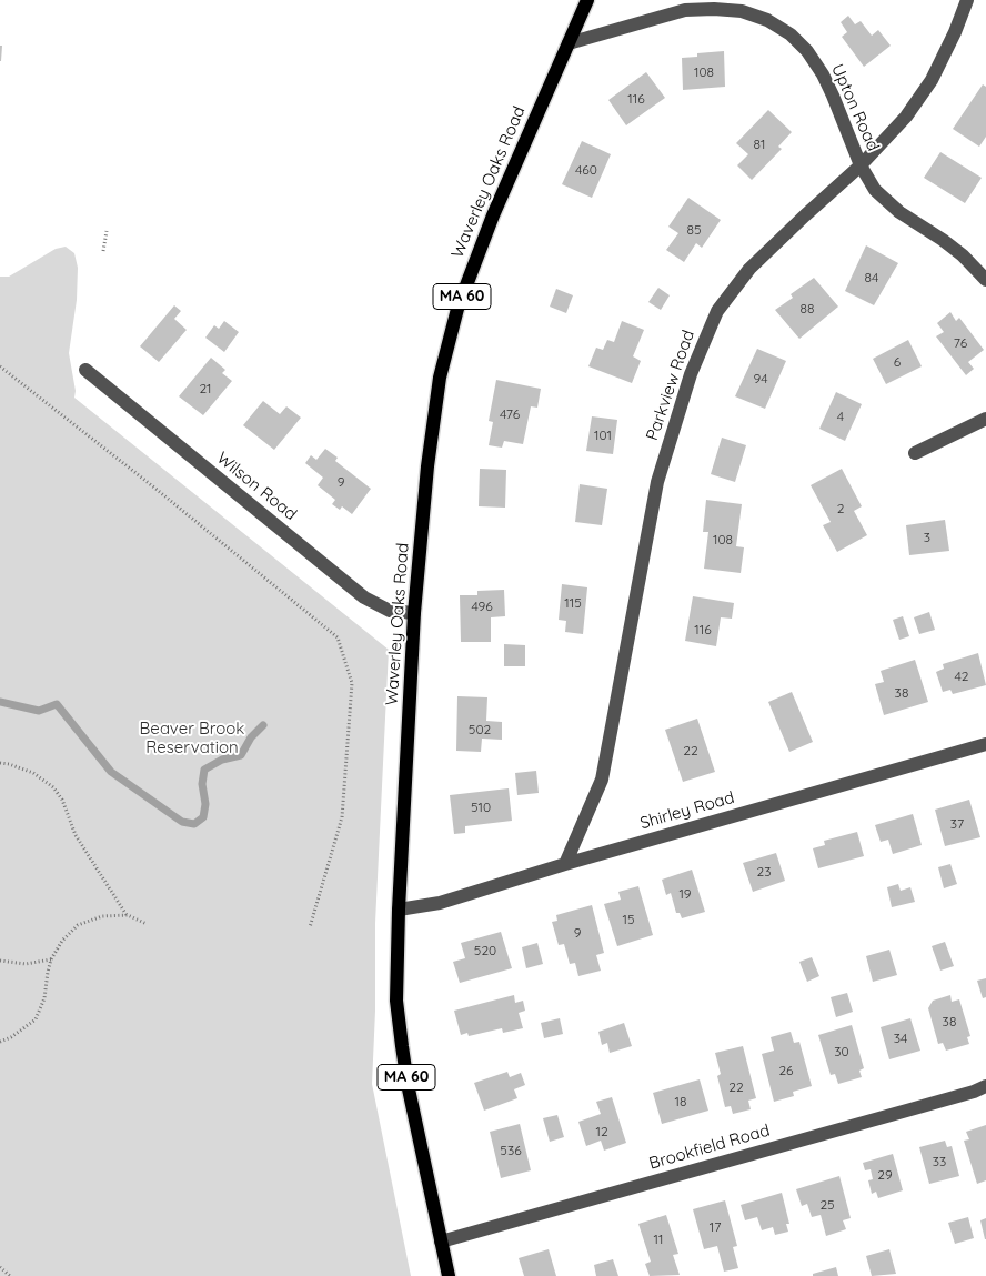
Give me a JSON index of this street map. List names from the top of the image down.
{
  "streets": {
    "main road": ["Waverley Oaks Road", "MA 60"],
    "street": [
      "Upton Road",
      "Parkview Road",
      "Wilson Road",
      "Shirley Road",
      "Brookfield Road"
    ]
  },
  "crossings": [
    ["Upton Road", "Waverley Oaks Road"],
    ["Upton Road", "Parkview Road"],
    ["Waverley Oaks Road", "Wilson Road"],
    ["Waverley Oaks Road", "Shirley Road"],
    ["Waverley Oaks Road", "Brookfield Road"],
    ["Parkview Road", "Shirley Road"]
  ],
  "parks": ["Beaver Brook Reservation"],
  "house_numbers": [
    "108",
    "116",
    "81",
    "460",
    "85",
    "84",
    "88",
    "76",
    "6",
    "94",
    "21",
    "476",
    "4",
    "101",
    "9",
    "2",
    "3",
    "108",
    "115",
    "496",
    "116",
    "42",
    "38",
    "502",
    "22",
    "510",
    "37",
    "23",
    "19",
    "15",
    "9",
    "520",
    "38",
    "34",
    "30",
    "26",
    "22",
    "18",
    "12",
    "536",
    "33",
    "29",
    "25",
    "17",
    "11"
  ]
}
